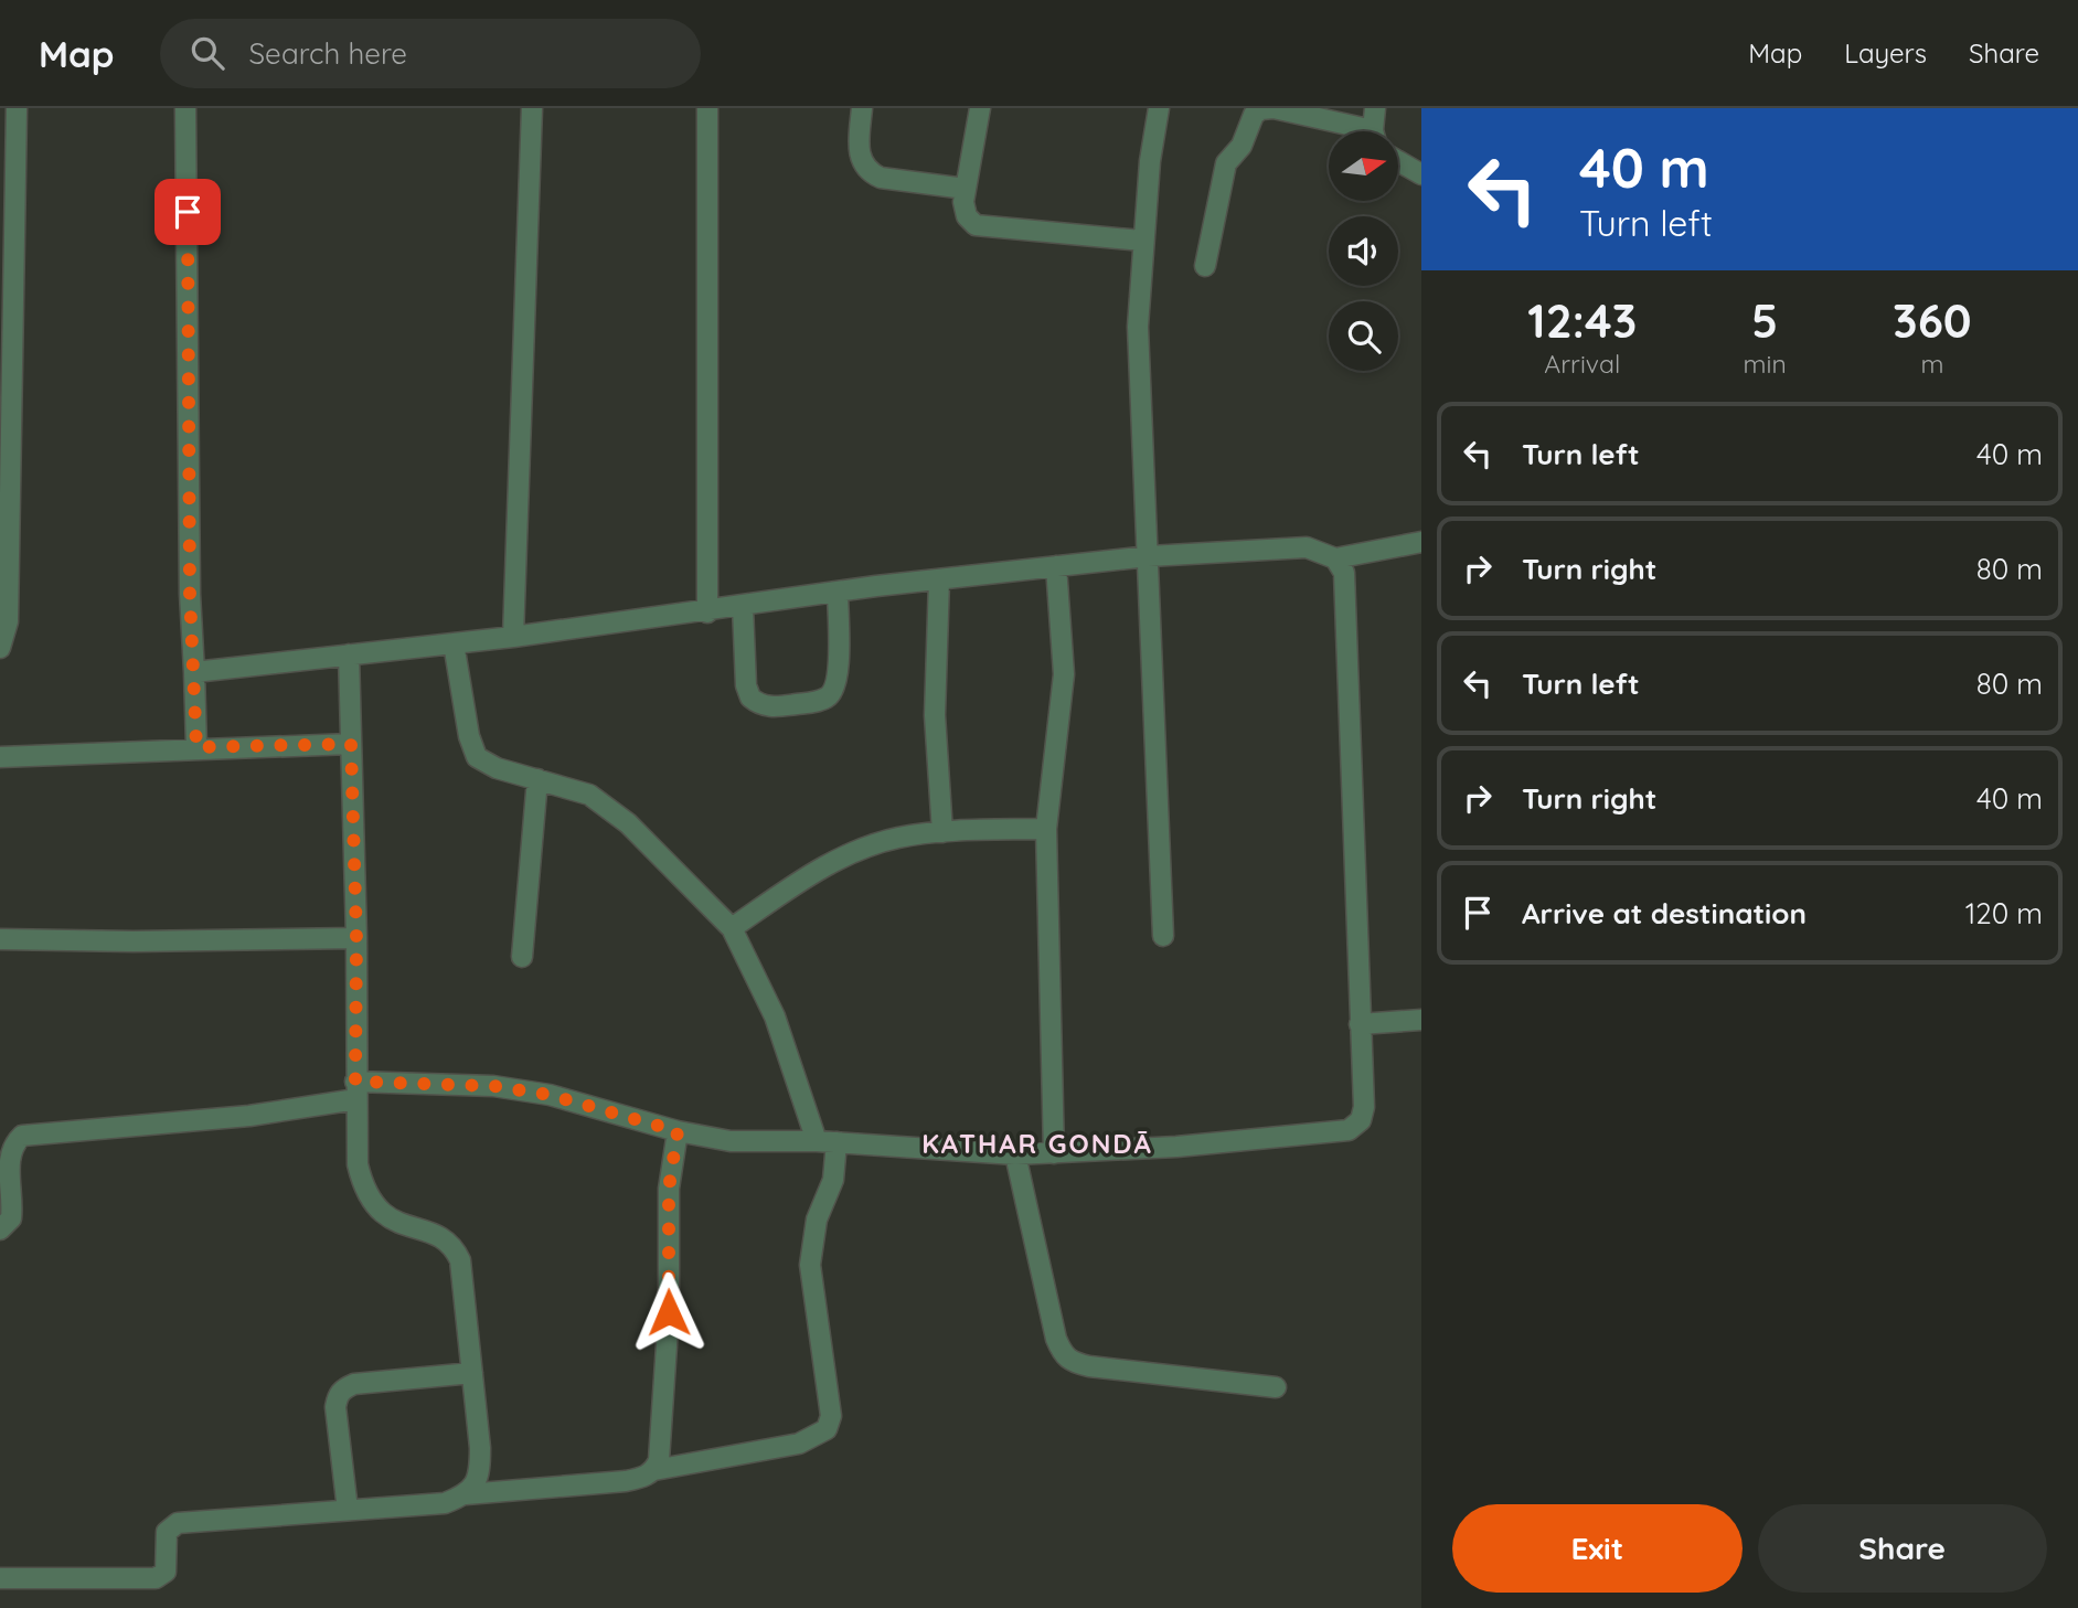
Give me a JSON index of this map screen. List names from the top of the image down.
{
  "districts": ["KATHAR GONDĀ"],
  "north": "right",
  "page": {
    "header": "Map",
    "search": "Search here",
    "nav": ["Map", "Layers", "Share"],
    "turn": ["40 m", "Turn left"],
    "eta": [
      "12:43",
      "Arrival",
      "5",
      "min",
      "360",
      "m"
    ],
    "list": [
      {
        "name": "Turn left",
        "value": "40 m"
      },
      {
        "name": "Turn right",
        "value": "80 m"
      },
      {
        "name": "Turn left",
        "value": "80 m"
      },
      {
        "name": "Turn right",
        "value": "40 m"
      },
      {
        "name": "Arrive at destination",
        "value": "120 m"
      }
    ],
    "buttons": ["Exit", "Share"]
  }
}
